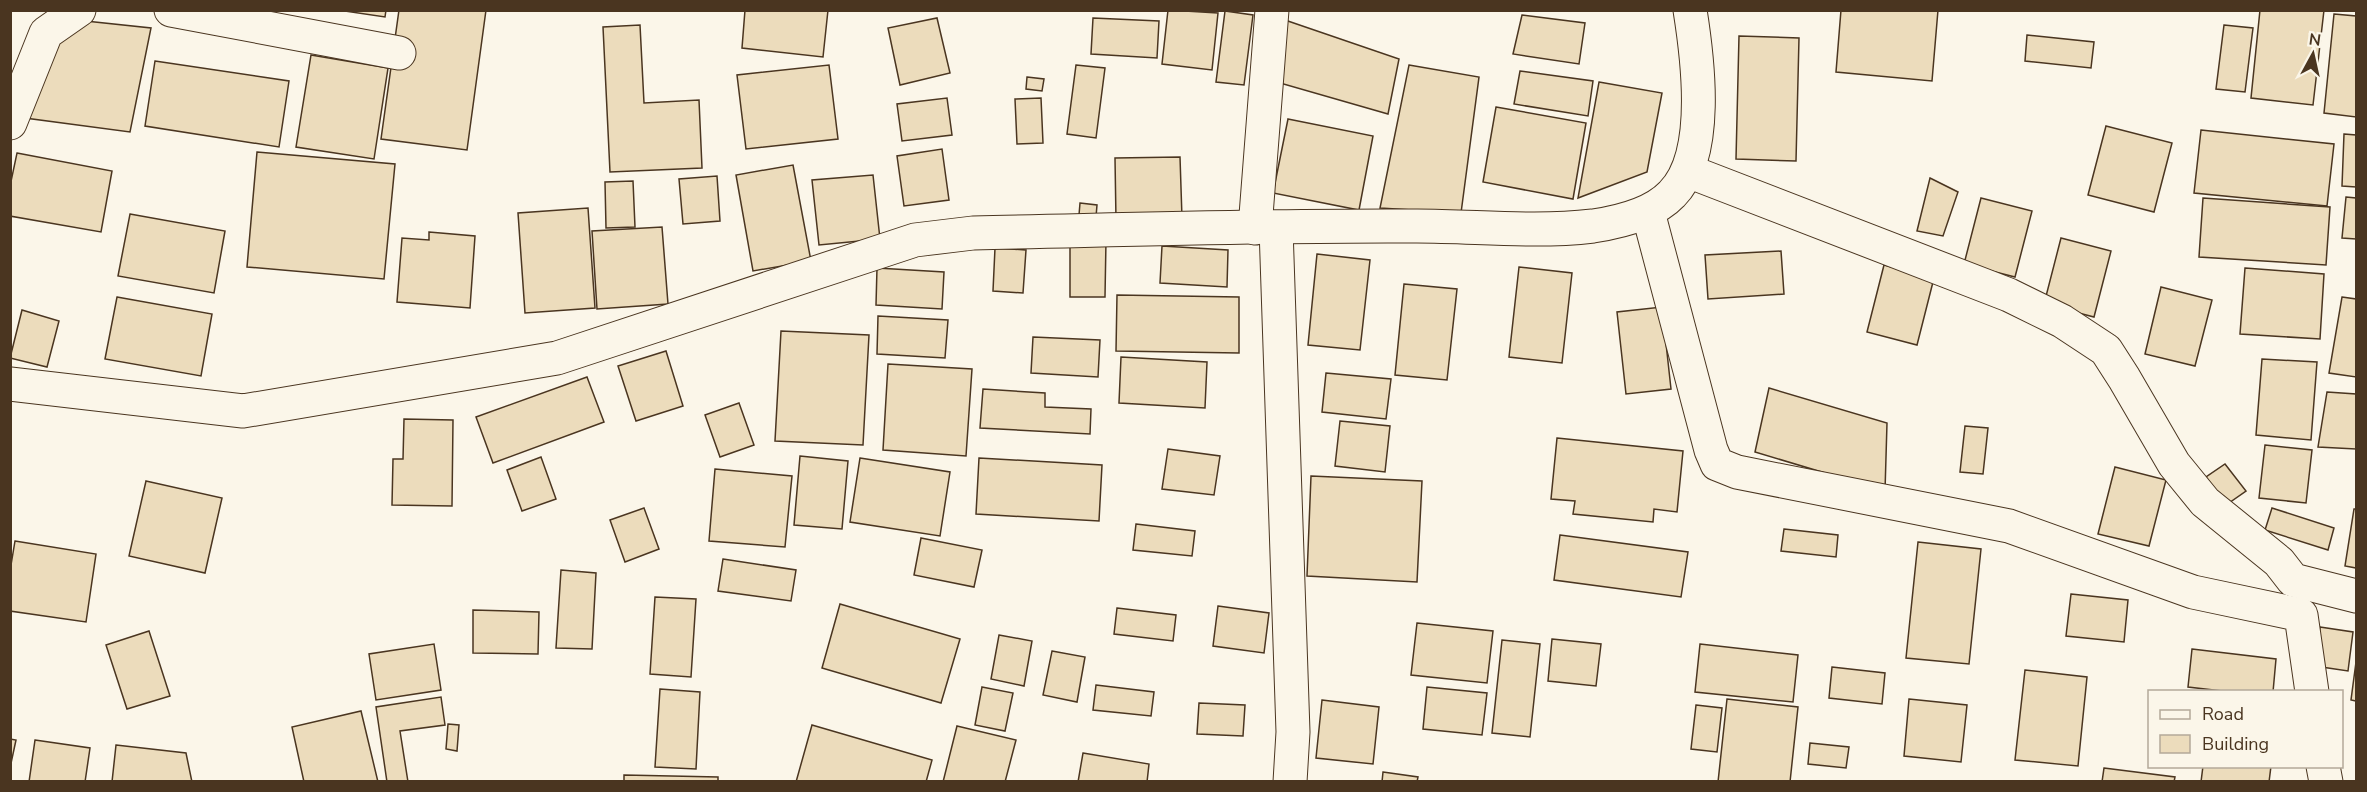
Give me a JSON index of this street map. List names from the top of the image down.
{
  "legend": ["Road", "Building"],
  "north": "top"
}
